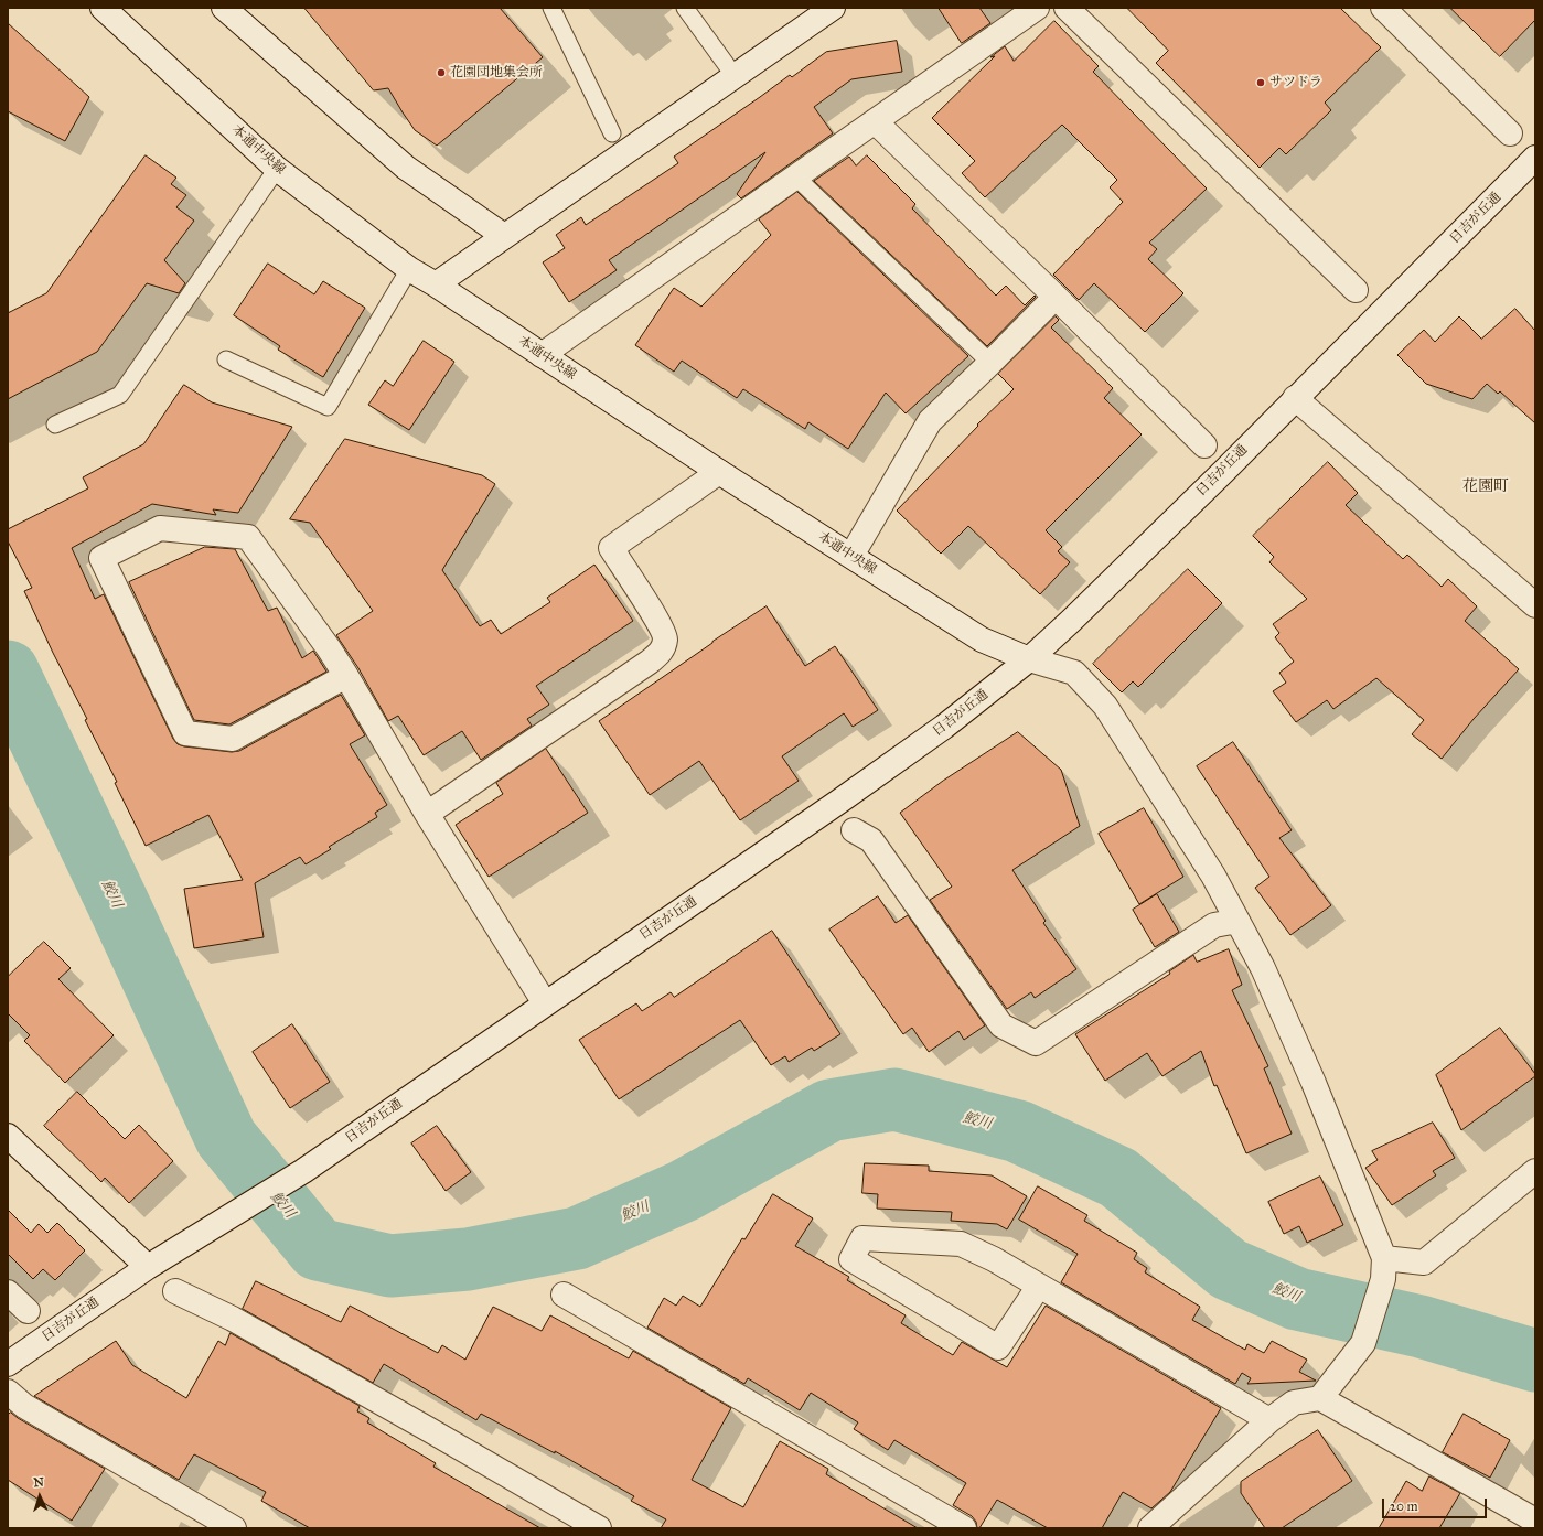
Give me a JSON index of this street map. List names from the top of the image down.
{
  "streets": {
    "street": ["本通中央線", "日吉が丘通"]
  },
  "crossings": [
    ["本通中央線", "日吉が丘通"]
  ],
  "districts": ["花園町"],
  "water": ["鮫川"],
  "places": ["花園団地集会所", "サツドラ"],
  "scale_bar": "20 m",
  "north": "top"
}
